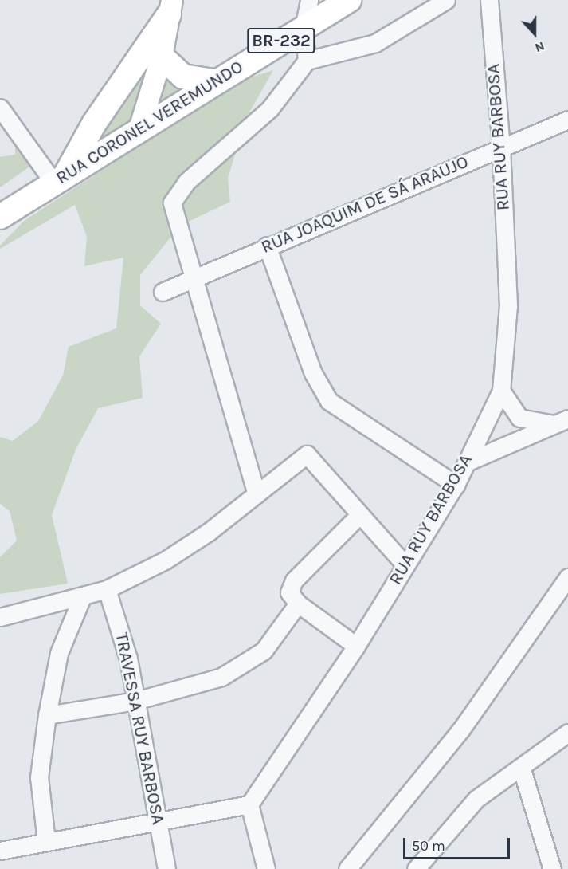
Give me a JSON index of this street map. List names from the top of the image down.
{
  "streets": {
    "highway": ["BR-232", "RUA CORONEL VEREMUNDO"],
    "street": ["RUA RUY BARBOSA", "RUA JOAQUIM DE SÁ ARAUJO", "TRAVESSA RUY BARBOSA"]
  },
  "crossings": [
    ["RUA RUY BARBOSA", "RUA JOAQUIM DE SÁ ARAUJO"]
  ],
  "scale_bar": "50 m",
  "north": "bottom"
}
